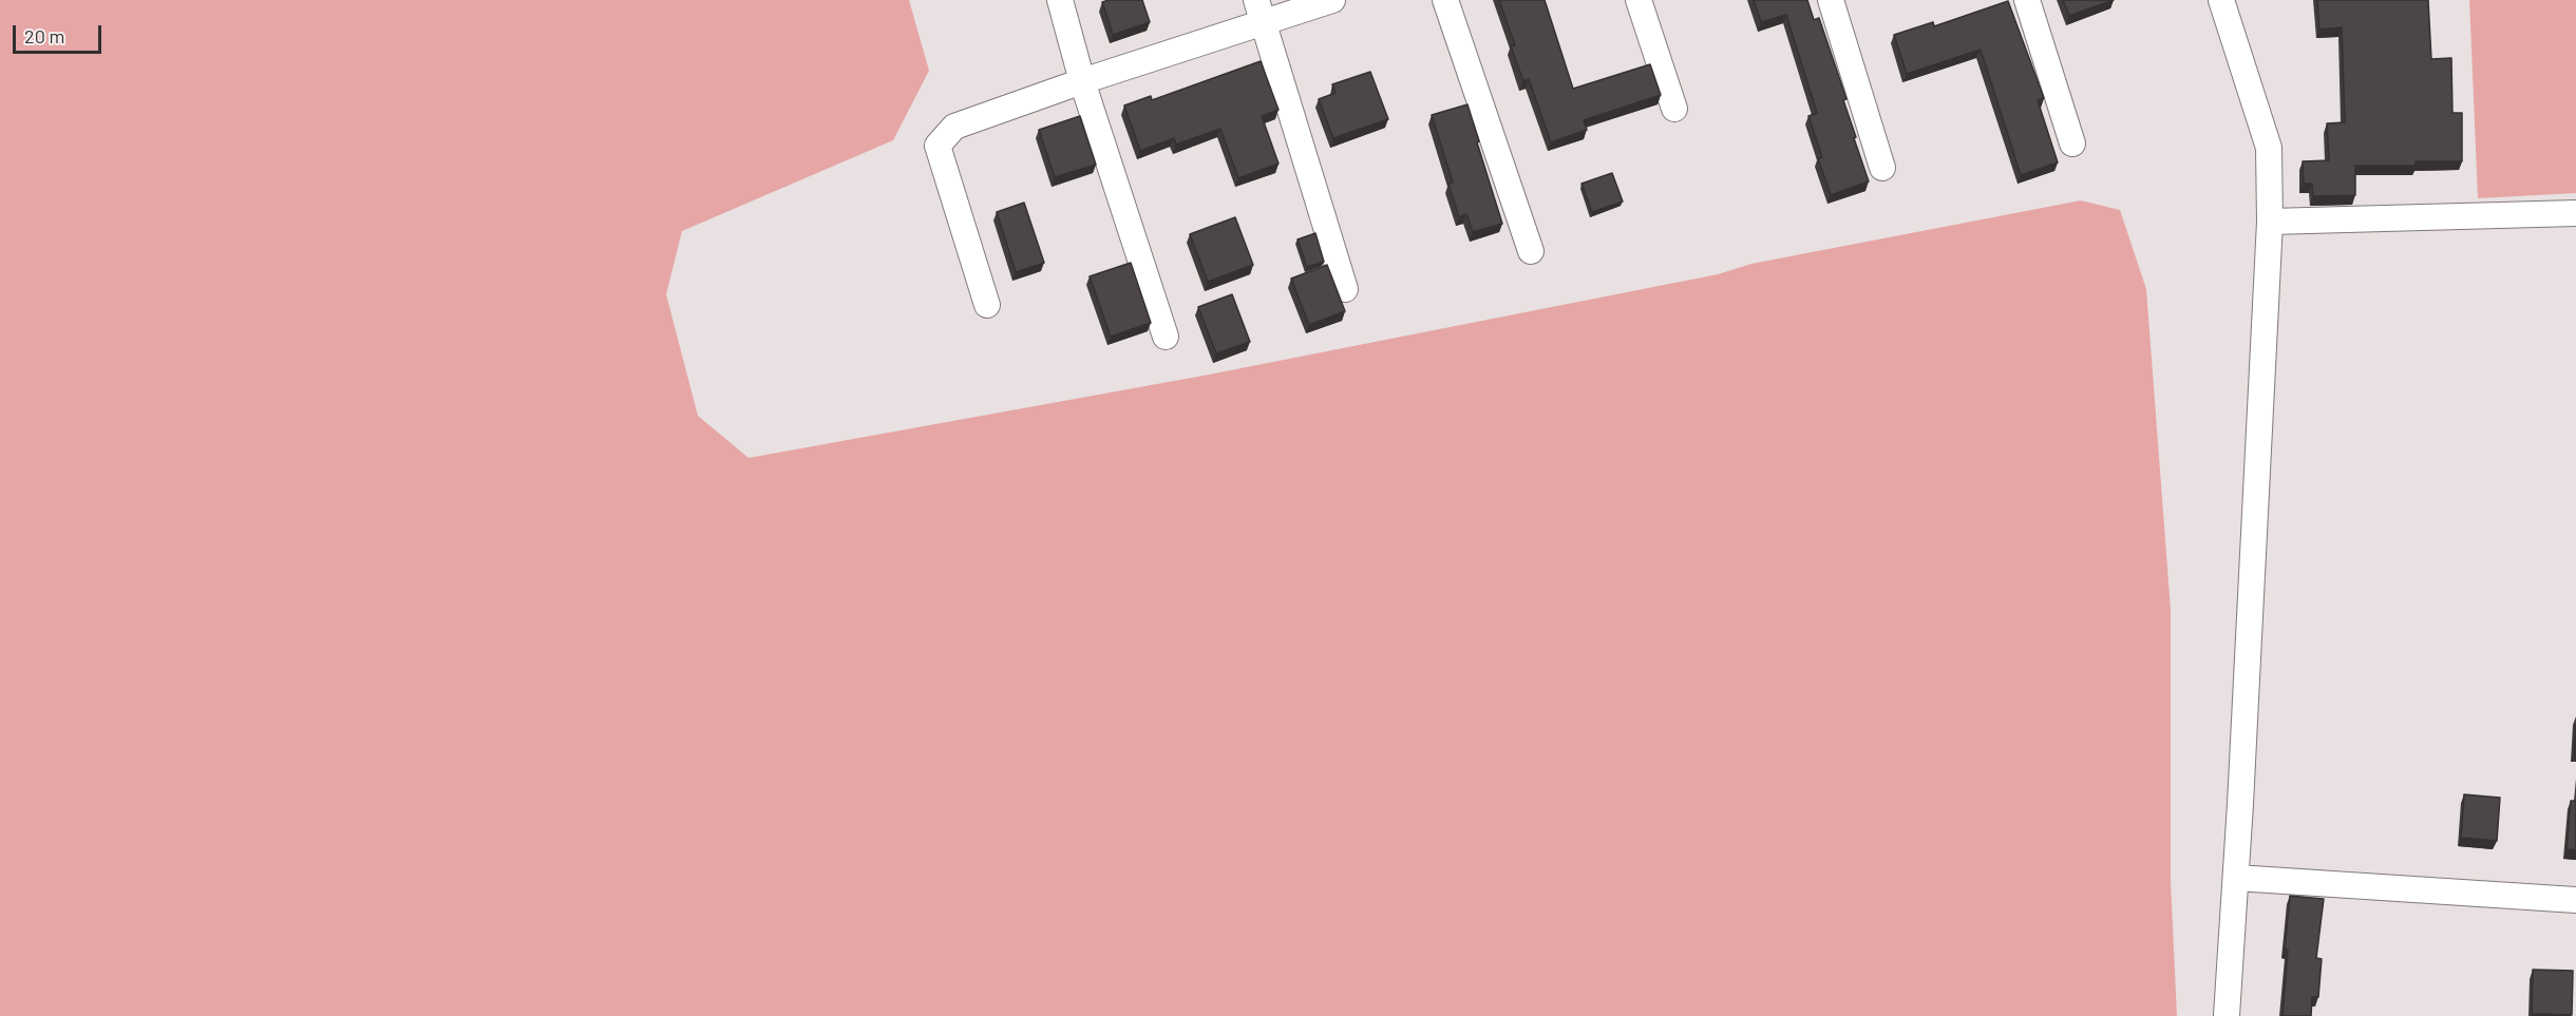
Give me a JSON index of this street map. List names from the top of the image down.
{
  "scale_bar": "20 m"
}
